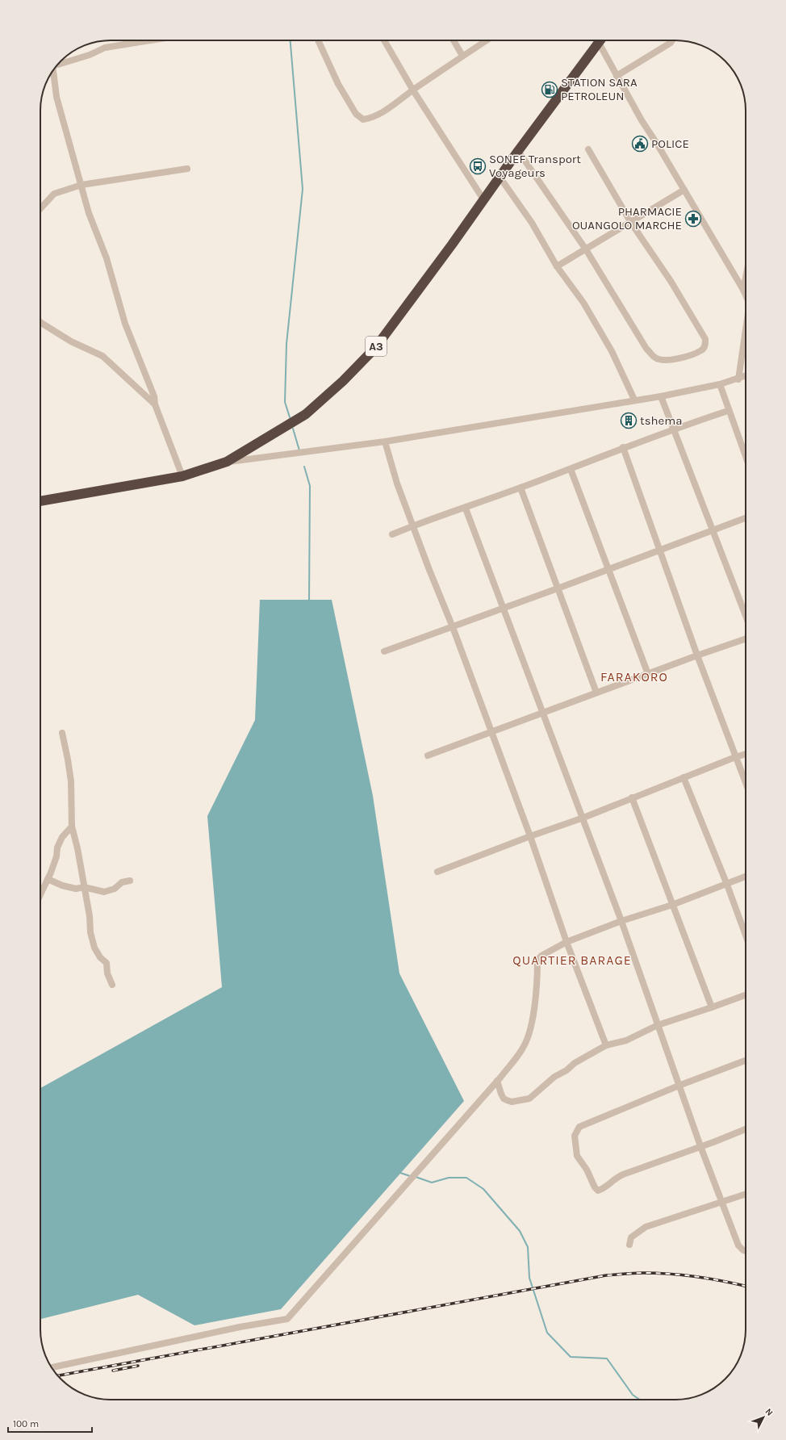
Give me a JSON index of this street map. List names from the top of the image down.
{
  "streets": {
    "highway": ["A3"]
  },
  "districts": ["FARAKORO", "QUARTIER BARAGE"],
  "places": {
    "fuel station": ["STATION SARA PETROLEUN"],
    "public building": ["POLICE"],
    "bus stop": ["SONEF Transport Voyageurs"],
    "pharmacy": ["PHARMACIE OUANGOLO MARCHE"],
    "building": ["tshema"]
  },
  "scale_bar": "100 m",
  "north": "top right"
}
